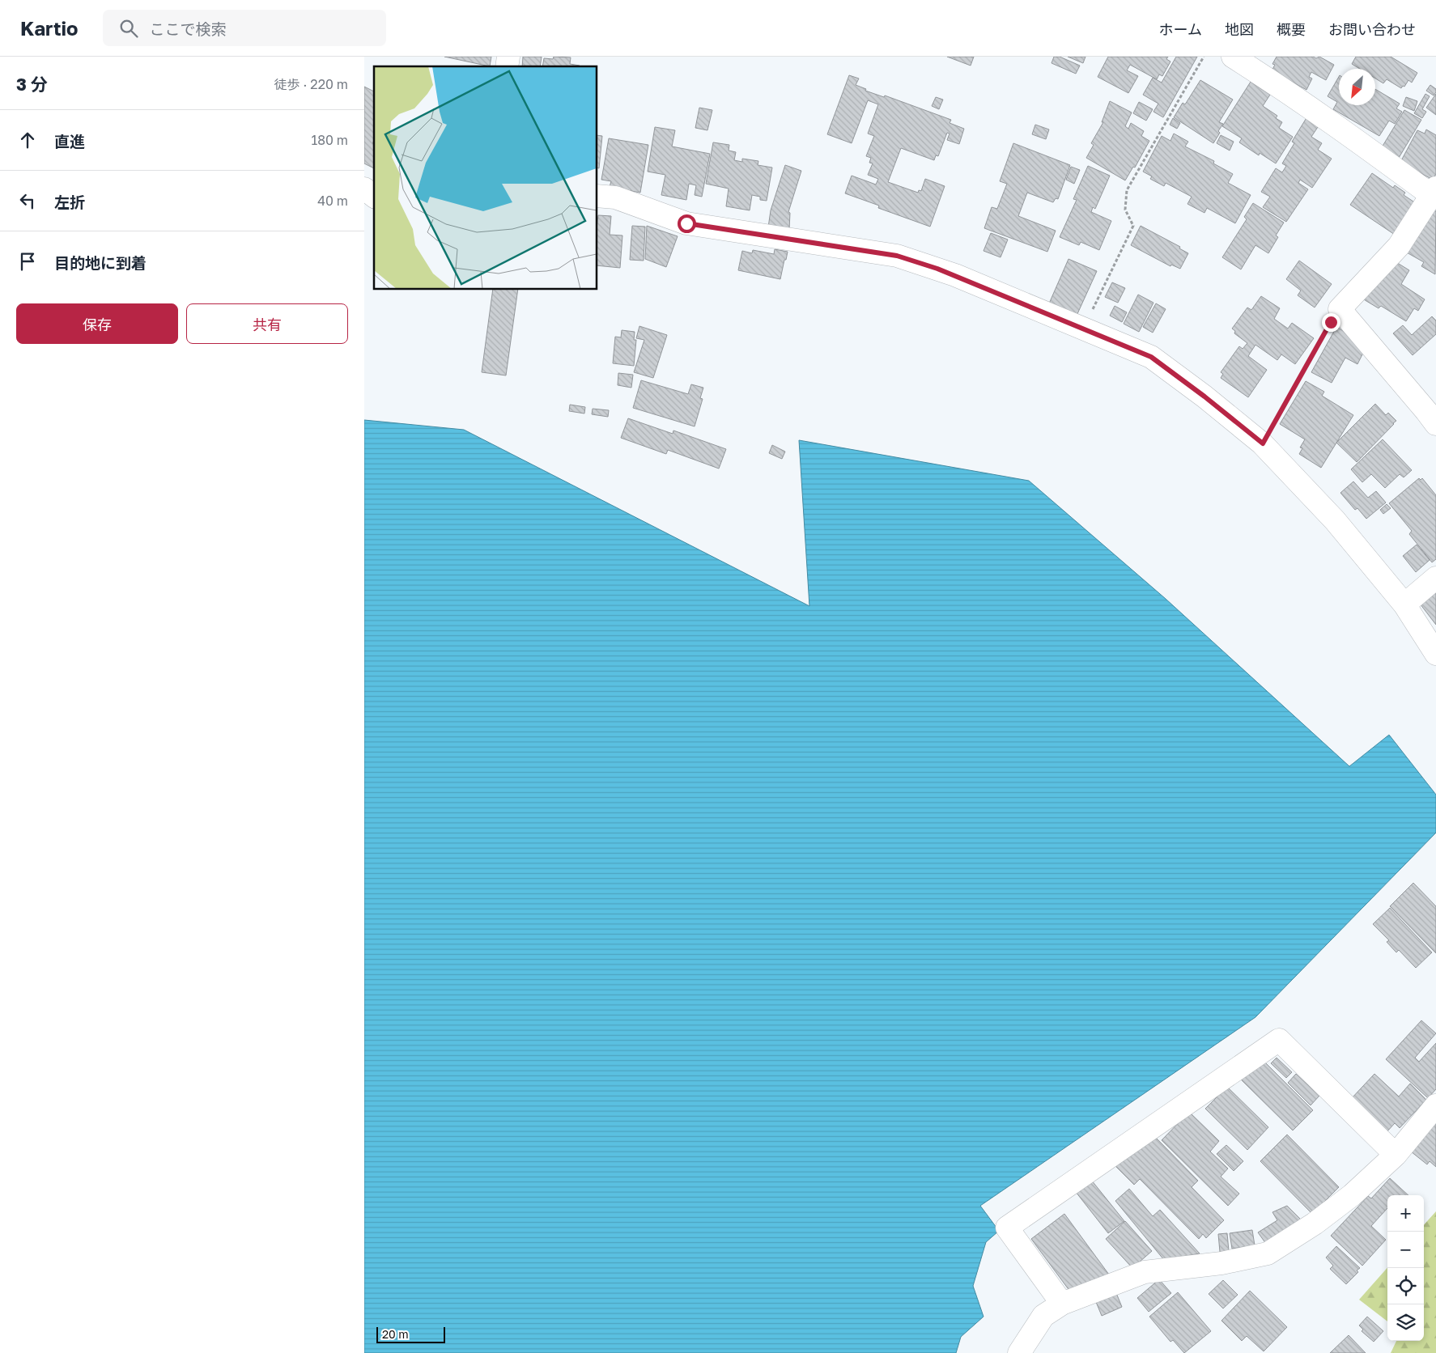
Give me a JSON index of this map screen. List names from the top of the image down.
{
  "scale_bar": "20 m",
  "north": "bottom left",
  "page": {
    "header": "Kartio",
    "search": "ここで検索",
    "nav": [
      "ホーム",
      "地図",
      "概要",
      "お問い合わせ"
    ],
    "heading": ["3 分", "徒歩 · 220 m"],
    "list": [
      ["直進", "180 m"],
      ["左折", "40 m"],
      "目的地に到着"
    ],
    "buttons": ["保存", "共有"],
    "map_buttons": ["+", "−"],
    "scale": "20 m"
  }
}
